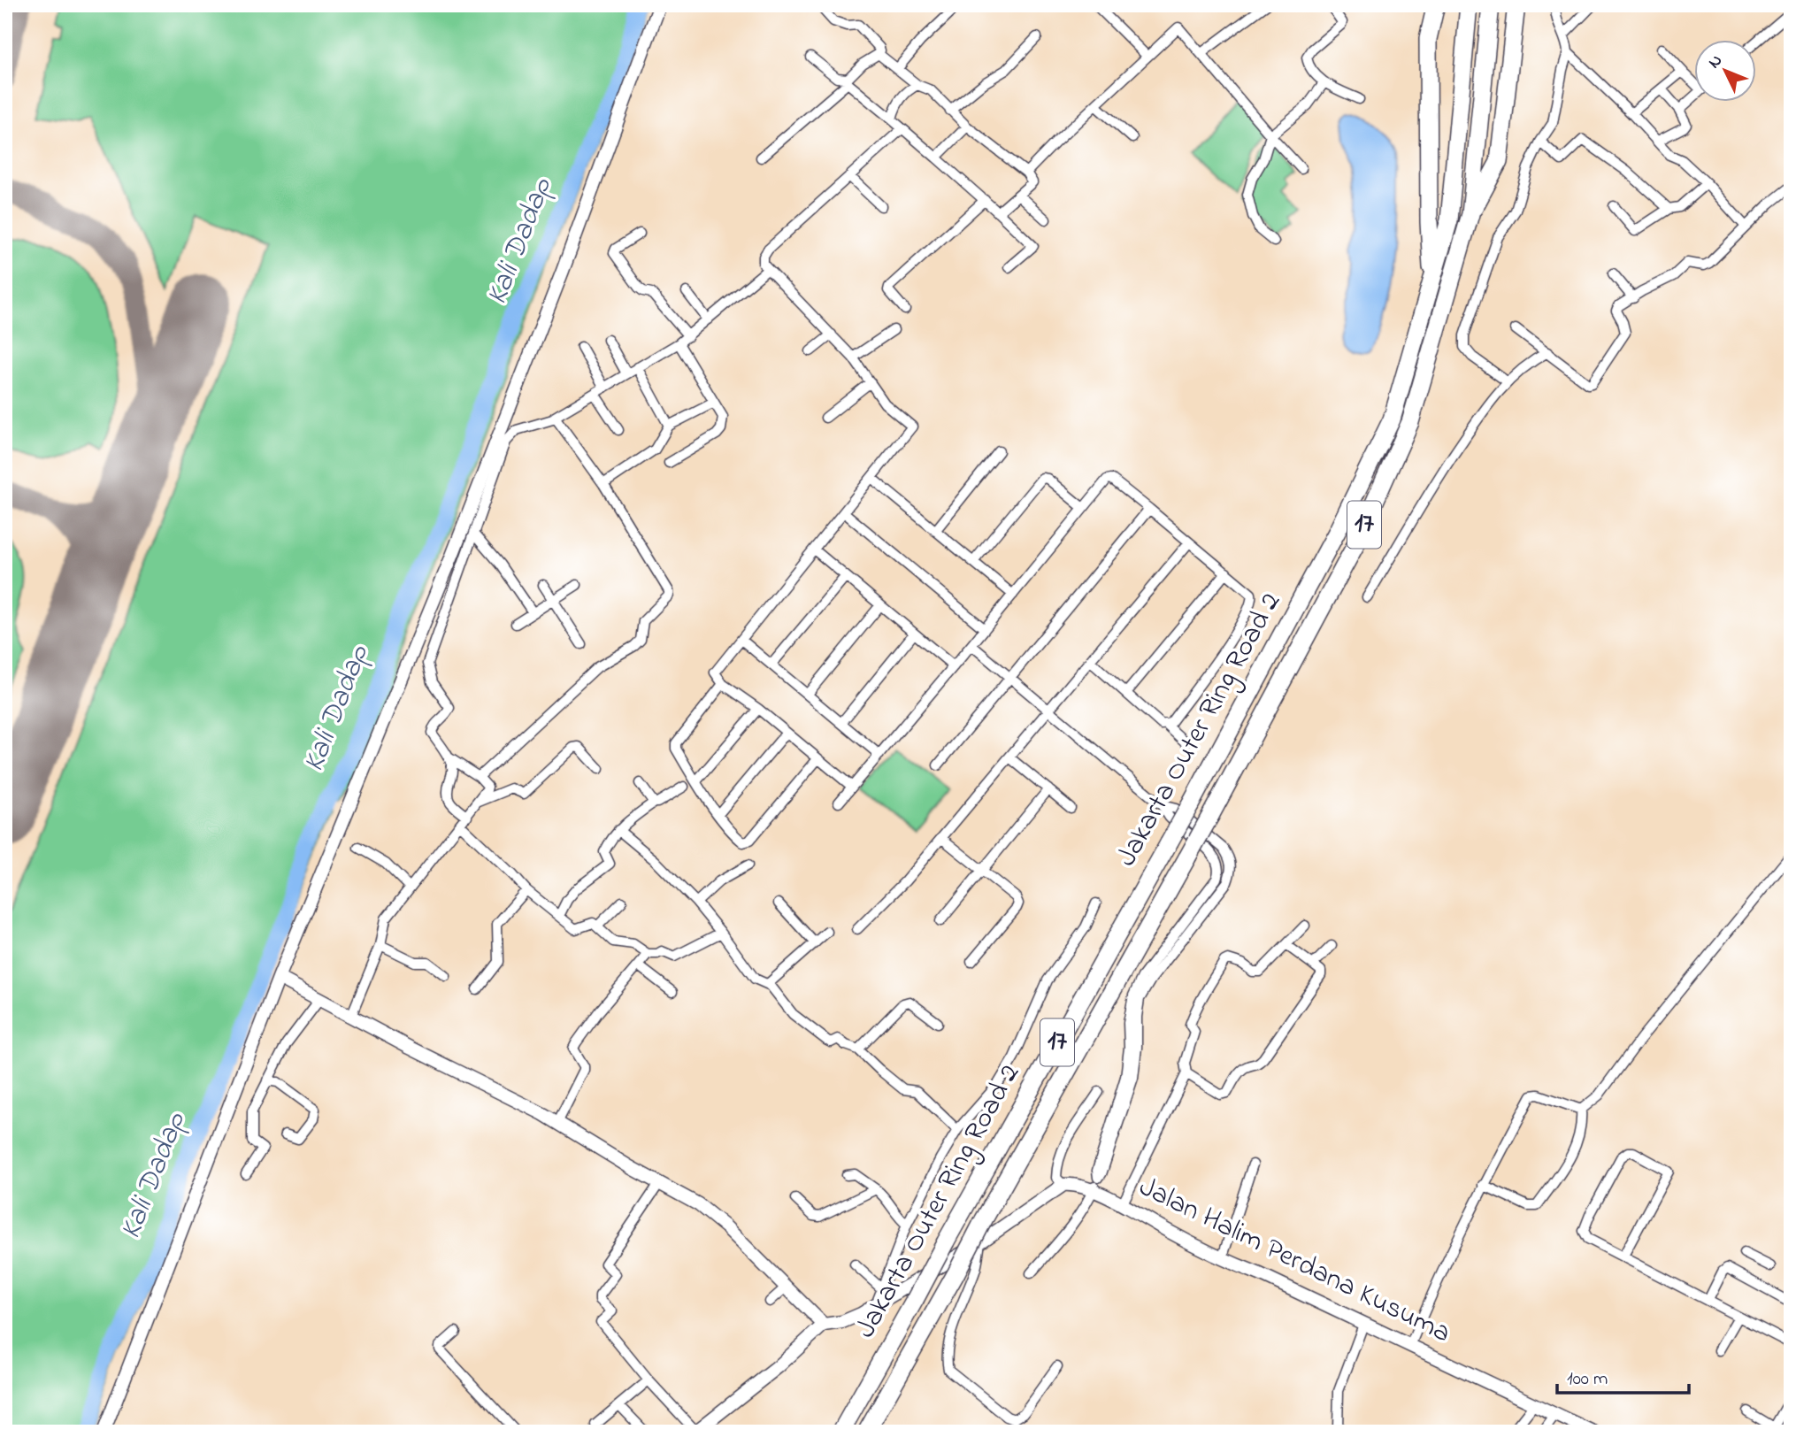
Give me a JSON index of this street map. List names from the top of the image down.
{
  "streets": {
    "highway": ["17", "Jakarta Outer Ring Road 2"],
    "main road": ["Jalan Halim Perdana Kusuma"]
  },
  "water": ["Kali Dadap"],
  "scale_bar": "100 m",
  "north": "top left"
}
